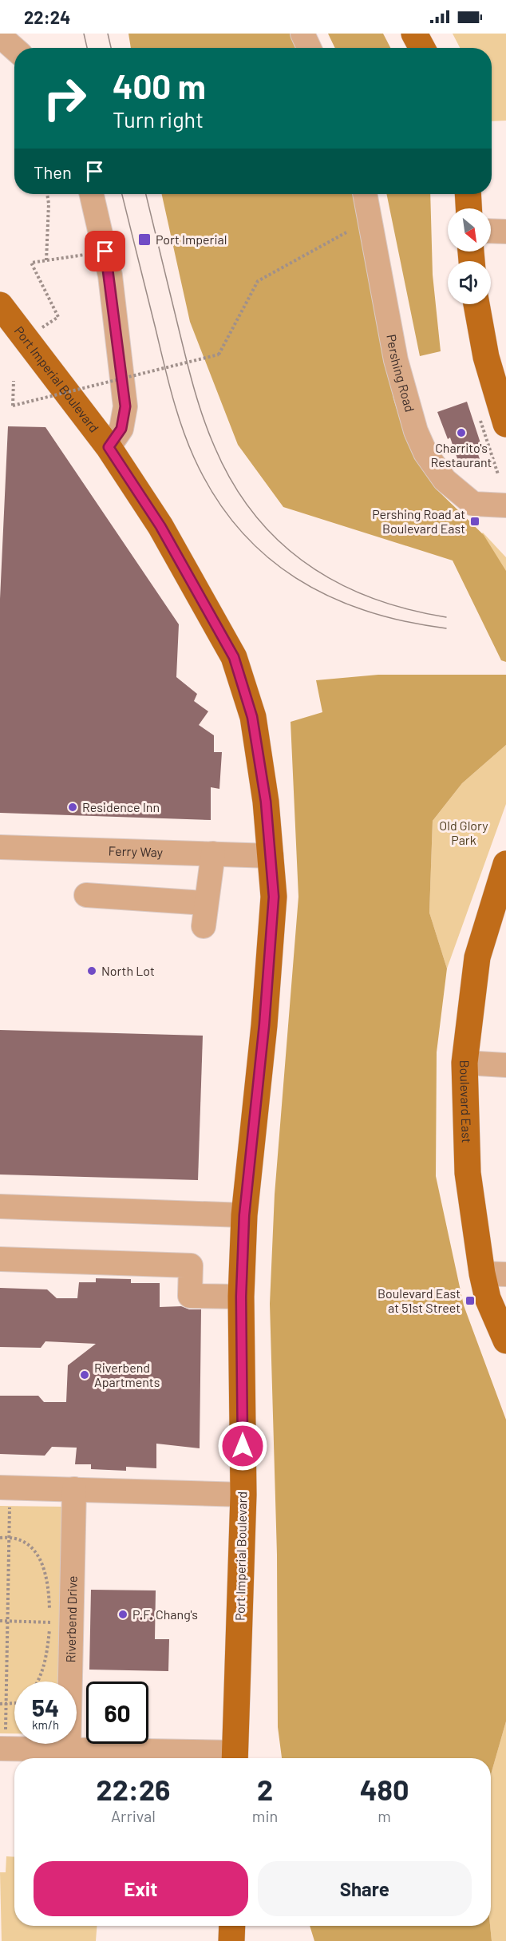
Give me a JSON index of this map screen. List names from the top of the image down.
{
  "streets": {
    "main road": ["Port Imperial Boulevard", "Boulevard East"],
    "street": ["Pershing Road", "Ferry Way", "Riverbend Drive"]
  },
  "crossings": [
    ["Port Imperial Boulevard", "Ferry Way"]
  ],
  "parks": ["Old Glory Park"],
  "places": {
    "transit": ["Port Imperial", "Pershing Road at Boulevard East", "Boulevard East at 51st Street"],
    "other": [
      "Charrito's Restaurant",
      "Residence Inn",
      "North Lot",
      "Riverbend Apartments",
      "P.F. Chang's"
    ]
  },
  "north": "bottom right",
  "page": {
    "status": "22:24",
    "turn": ["400 m", "Turn right"],
    "then": "Then",
    "speed": "54 km/h",
    "limit": "60",
    "eta": [
      "22:26",
      "Arrival",
      "2",
      "min",
      "480",
      "m"
    ],
    "buttons": ["Exit", "Share"]
  }
}
